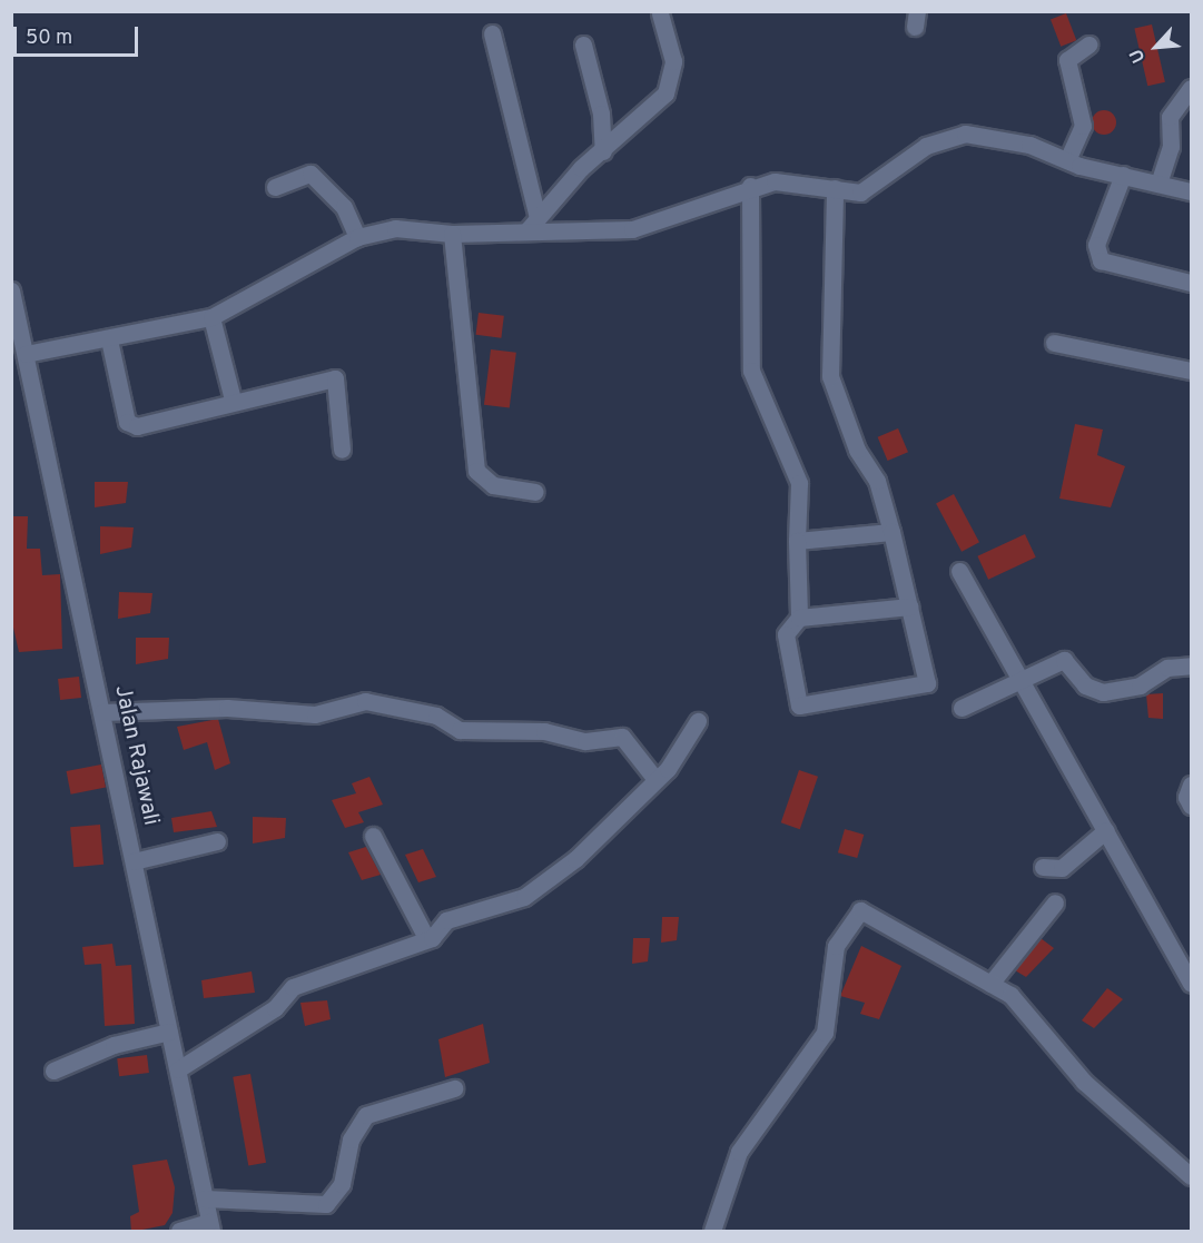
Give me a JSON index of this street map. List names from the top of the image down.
{
  "streets": {
    "street": ["Jalan Rajawali"]
  },
  "scale_bar": "50 m",
  "north": "bottom left"
}
